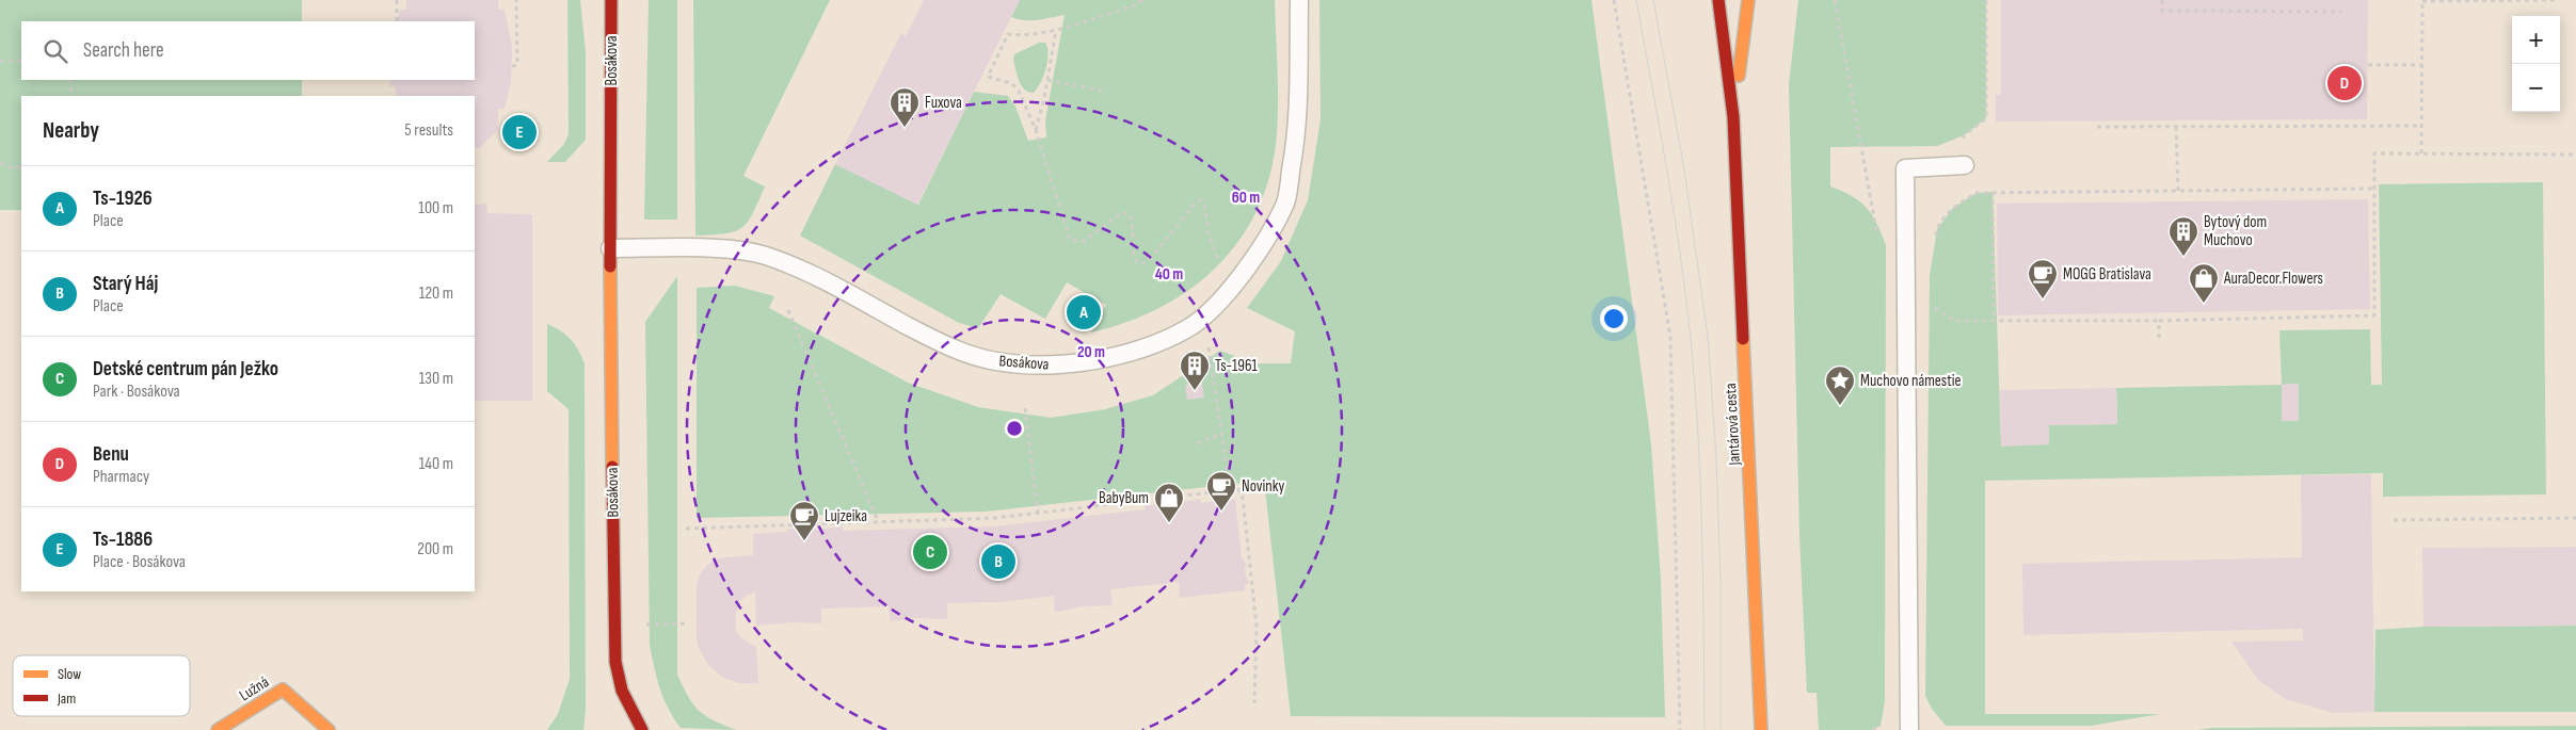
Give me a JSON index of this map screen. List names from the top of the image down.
{
  "streets": {
    "street": ["Bosákova", "Jantárová cesta", "Lužná"]
  },
  "places": {
    "building": ["Fuxova", "Bytový dom Muchovo", "Ts-1961"],
    "cafe": ["MOGG Bratislava", "Novinky", "Lujzeika"],
    "shop": ["AuraDecor.Flowers", "BabyBum"],
    "place": ["Muchovo námestie"]
  },
  "legend": ["Slow", "Jam"],
  "page": {
    "map_buttons": ["+", "−"],
    "search": "Search here",
    "pins": [
      "D",
      "E",
      "A",
      "C",
      "B"
    ],
    "heading": ["Nearby", "5 results"],
    "list": [
      {
        "mark": "A",
        "name": "Ts-1926",
        "note": "Place",
        "value": "100 m"
      },
      {
        "mark": "B",
        "name": "Starý Háj",
        "note": "Place",
        "value": "120 m"
      },
      {
        "mark": "C",
        "name": "Detské centrum pán Ježko",
        "note": "Park · Bosákova",
        "value": "130 m"
      },
      {
        "mark": "D",
        "name": "Benu",
        "note": "Pharmacy",
        "value": "140 m"
      },
      {
        "mark": "E",
        "name": "Ts-1886",
        "note": "Place · Bosákova",
        "value": "200 m"
      }
    ]
  },
  "rings": ["60 m", "40 m", "20 m"]
}
